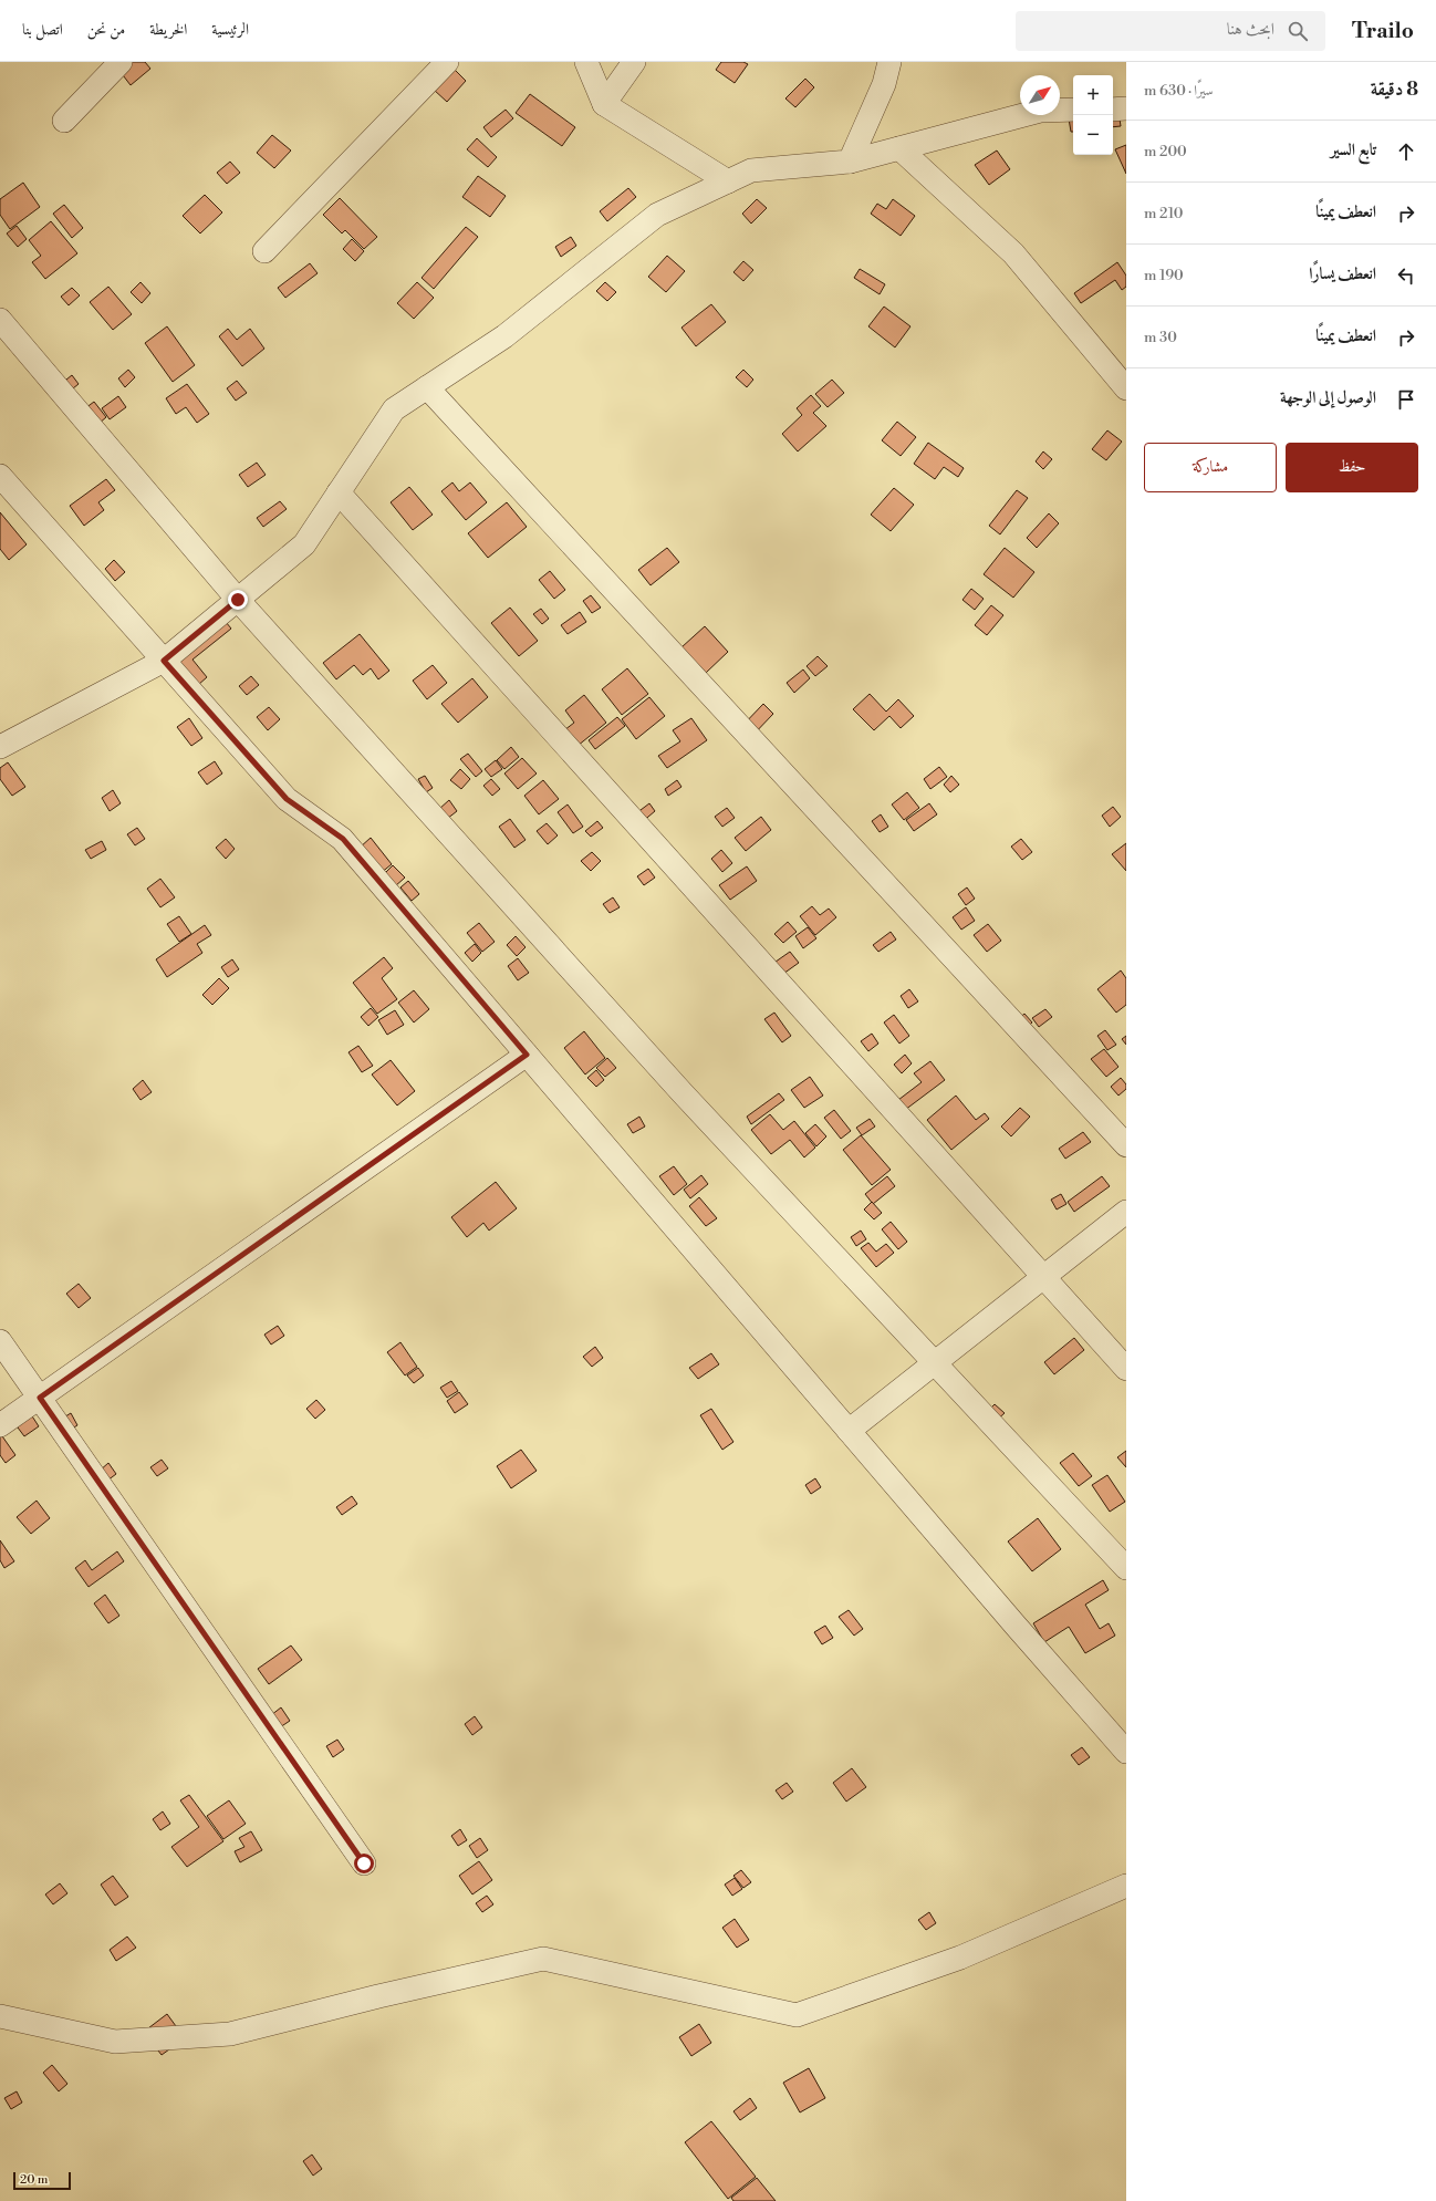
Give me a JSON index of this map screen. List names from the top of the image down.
{
  "scale_bar": "20 m",
  "north": "top right",
  "page": {
    "header": "Trailo",
    "search": "ابحث هنا",
    "nav": [
      "الرئيسية",
      "الخريطة",
      "من نحن",
      "اتصل بنا"
    ],
    "heading": ["8 دقيقة", "سيرًا · 630 m"],
    "map_buttons": ["+", "−"],
    "list": [
      ["تابع السير", "200 m"],
      ["انعطف يمينًا", "210 m"],
      ["انعطف يسارًا", "190 m"],
      ["انعطف يمينًا", "30 m"],
      "الوصول إلى الوجهة"
    ],
    "buttons": ["حفظ", "مشاركة"],
    "scale": "20 m"
  }
}
